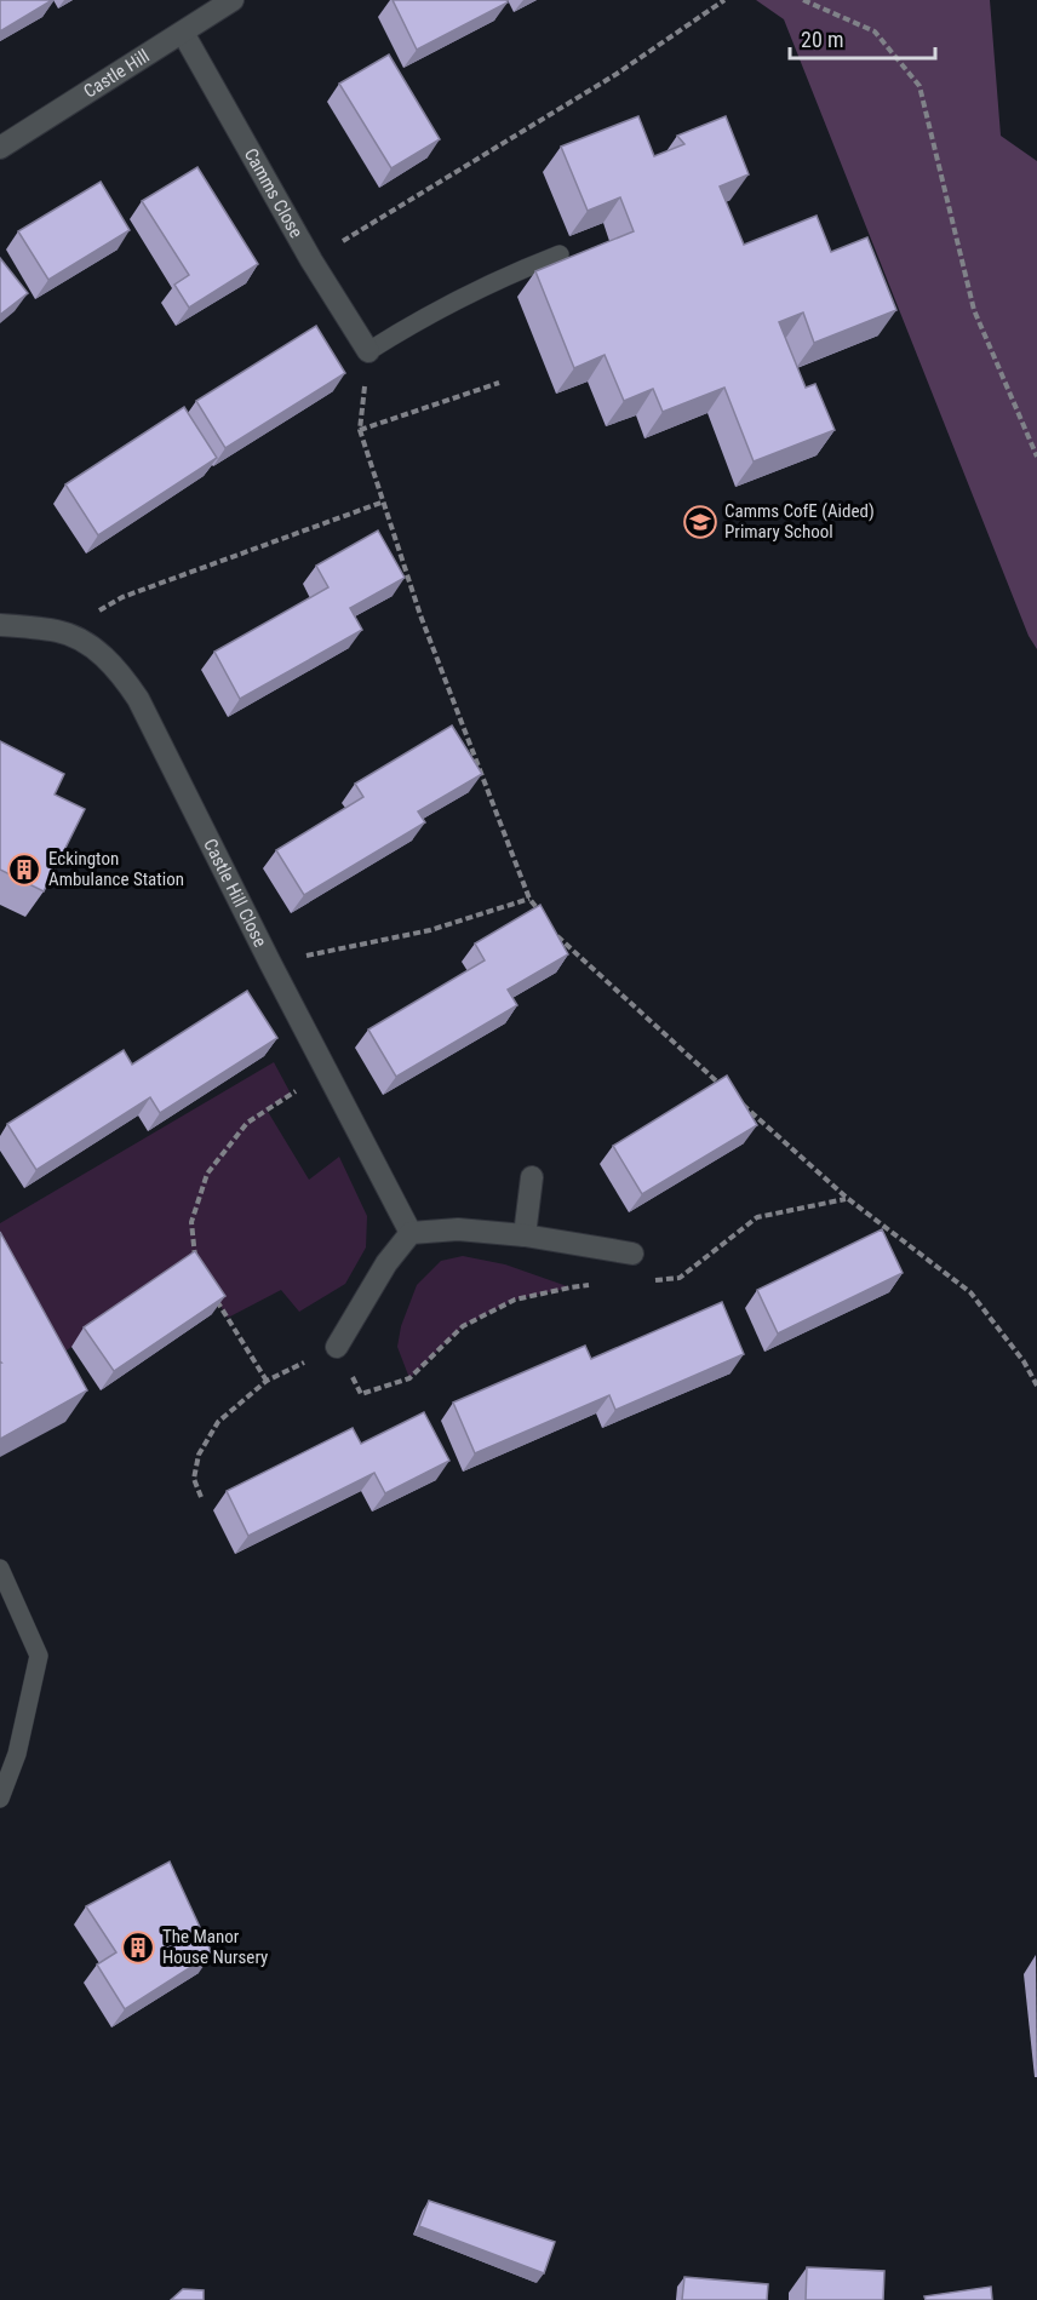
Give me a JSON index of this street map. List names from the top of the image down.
{
  "streets": {
    "street": ["Castle Hill", "Camms Close", "Castle Hill Close"]
  },
  "crossings": [
    ["Castle Hill", "Camms Close"]
  ],
  "places": {
    "school or university": ["Camms CofE (Aided) Primary School"],
    "building": ["Eckington Ambulance Station", "The Manor House Nursery"]
  },
  "scale_bar": "20 m"
}
